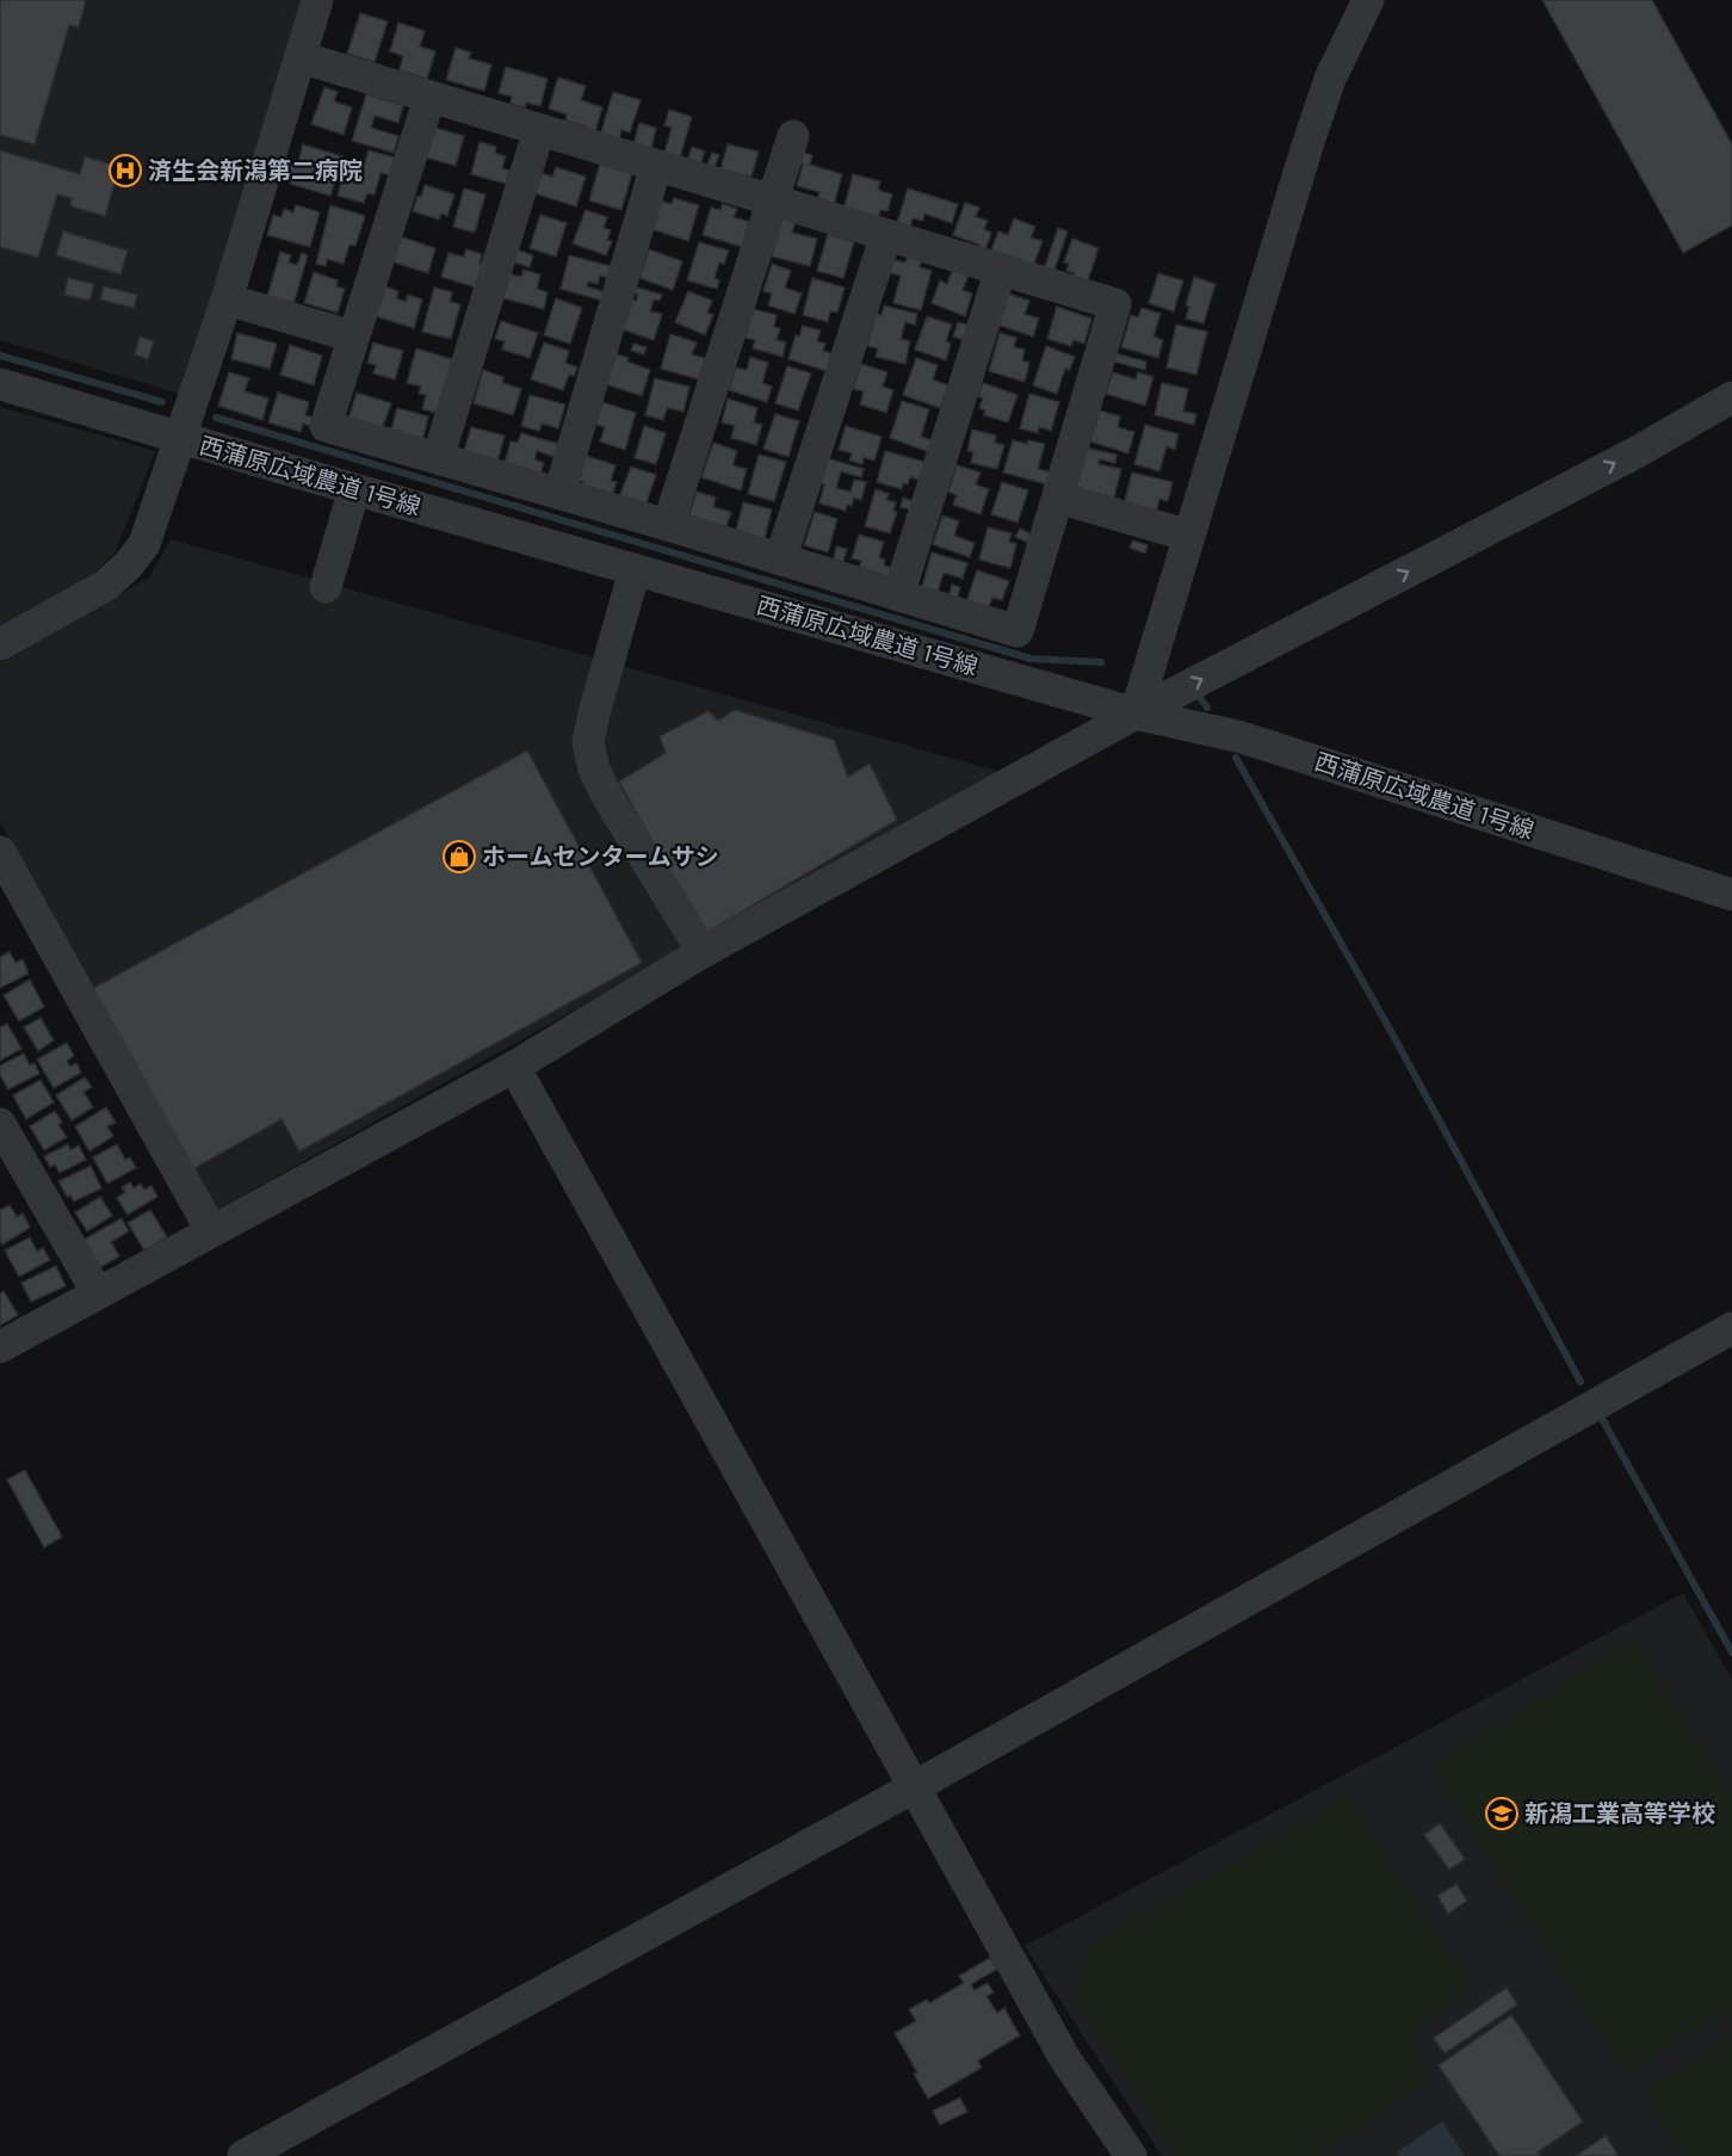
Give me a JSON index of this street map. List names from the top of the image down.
{
  "streets": {
    "street": ["西蒲原広域農道 1号線"]
  },
  "places": {
    "hospital": ["済生会新潟第二病院"],
    "shop": ["ホームセンタームサシ"],
    "school or university": ["新潟工業高等学校"]
  }
}
